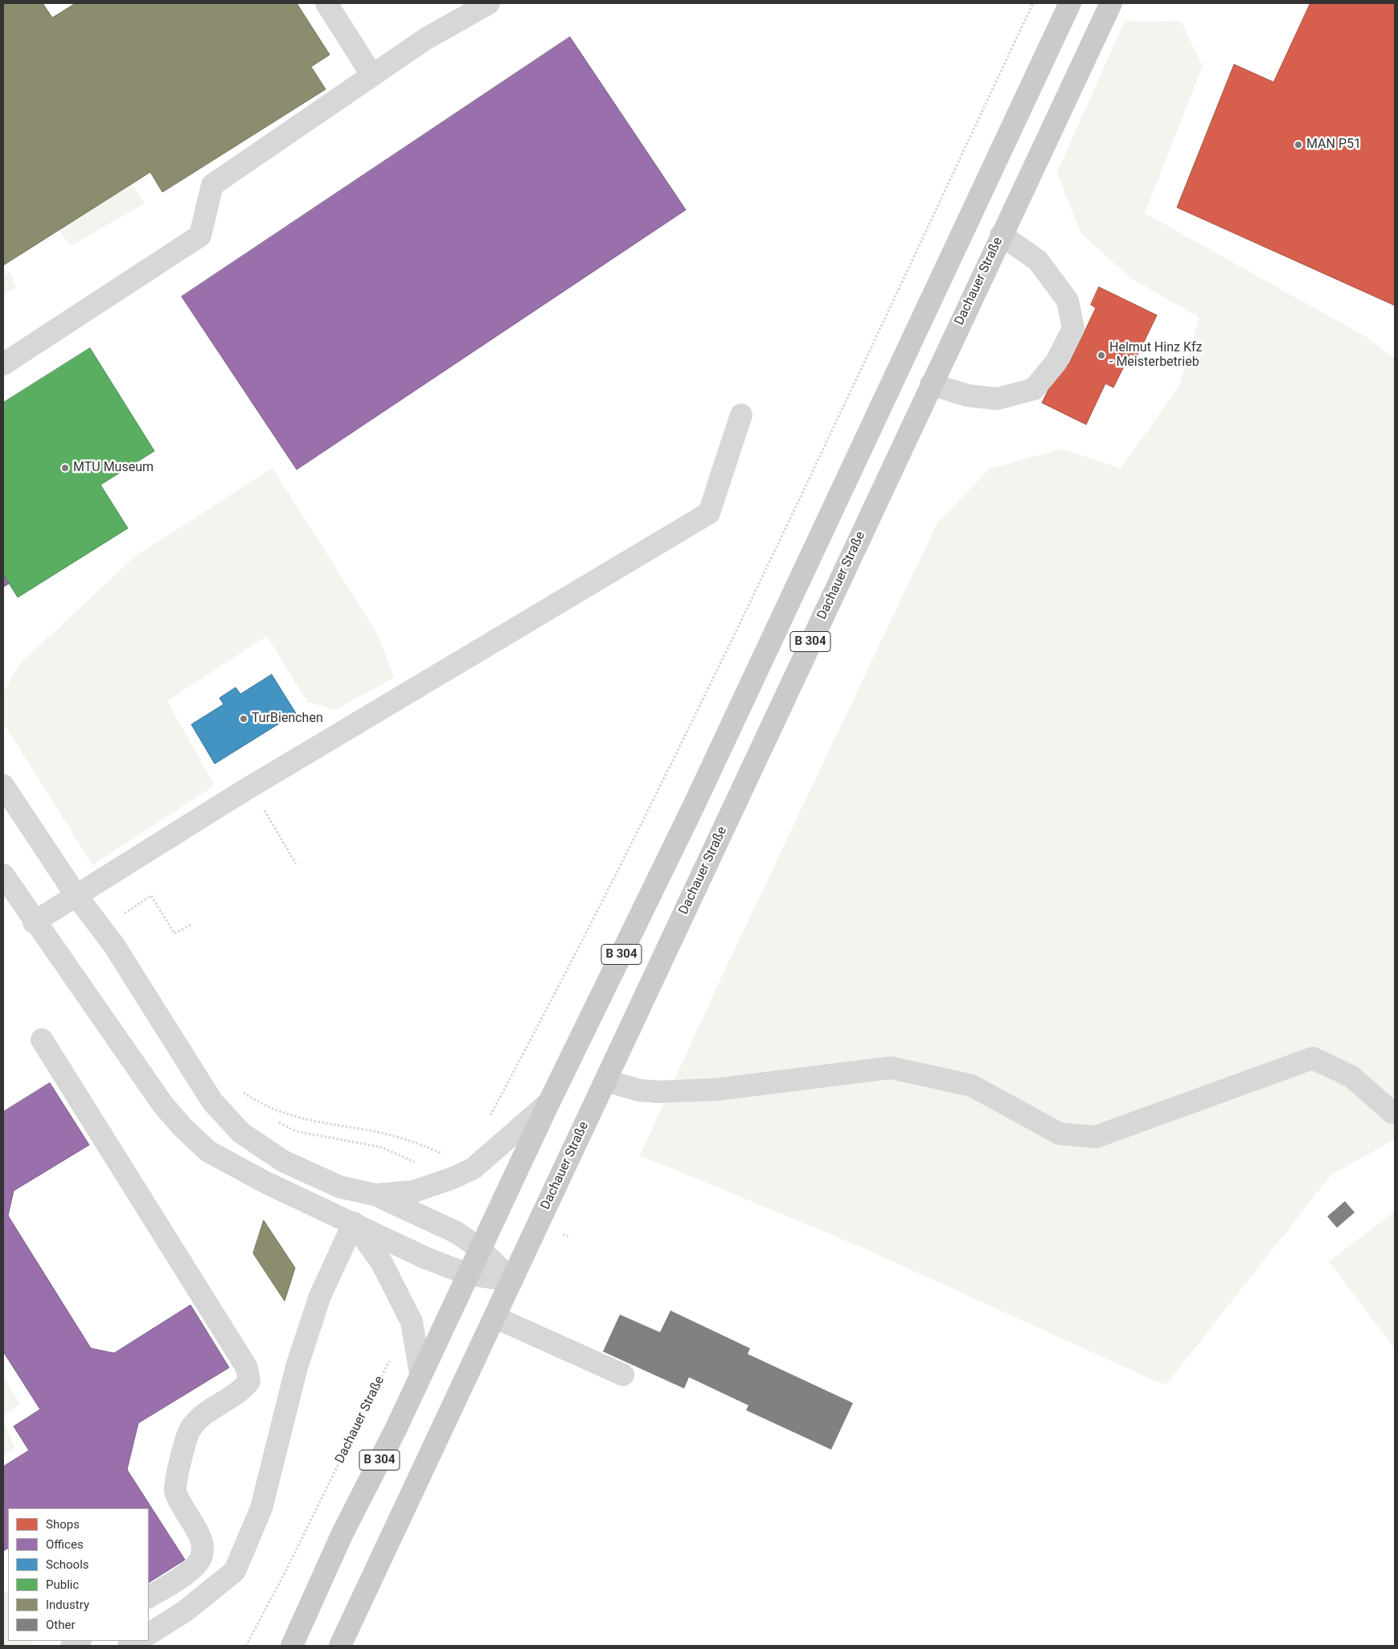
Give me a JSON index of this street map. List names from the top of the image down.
{
  "streets": {
    "main road": ["Dachauer Straße", "B 304"]
  },
  "places": [
    "MAN P51",
    "Helmut Hinz Kfz - Meisterbetrieb",
    "MTU Museum",
    "TurBienchen"
  ],
  "legend": [
    "Shops",
    "Offices",
    "Schools",
    "Public",
    "Industry",
    "Other"
  ]
}
